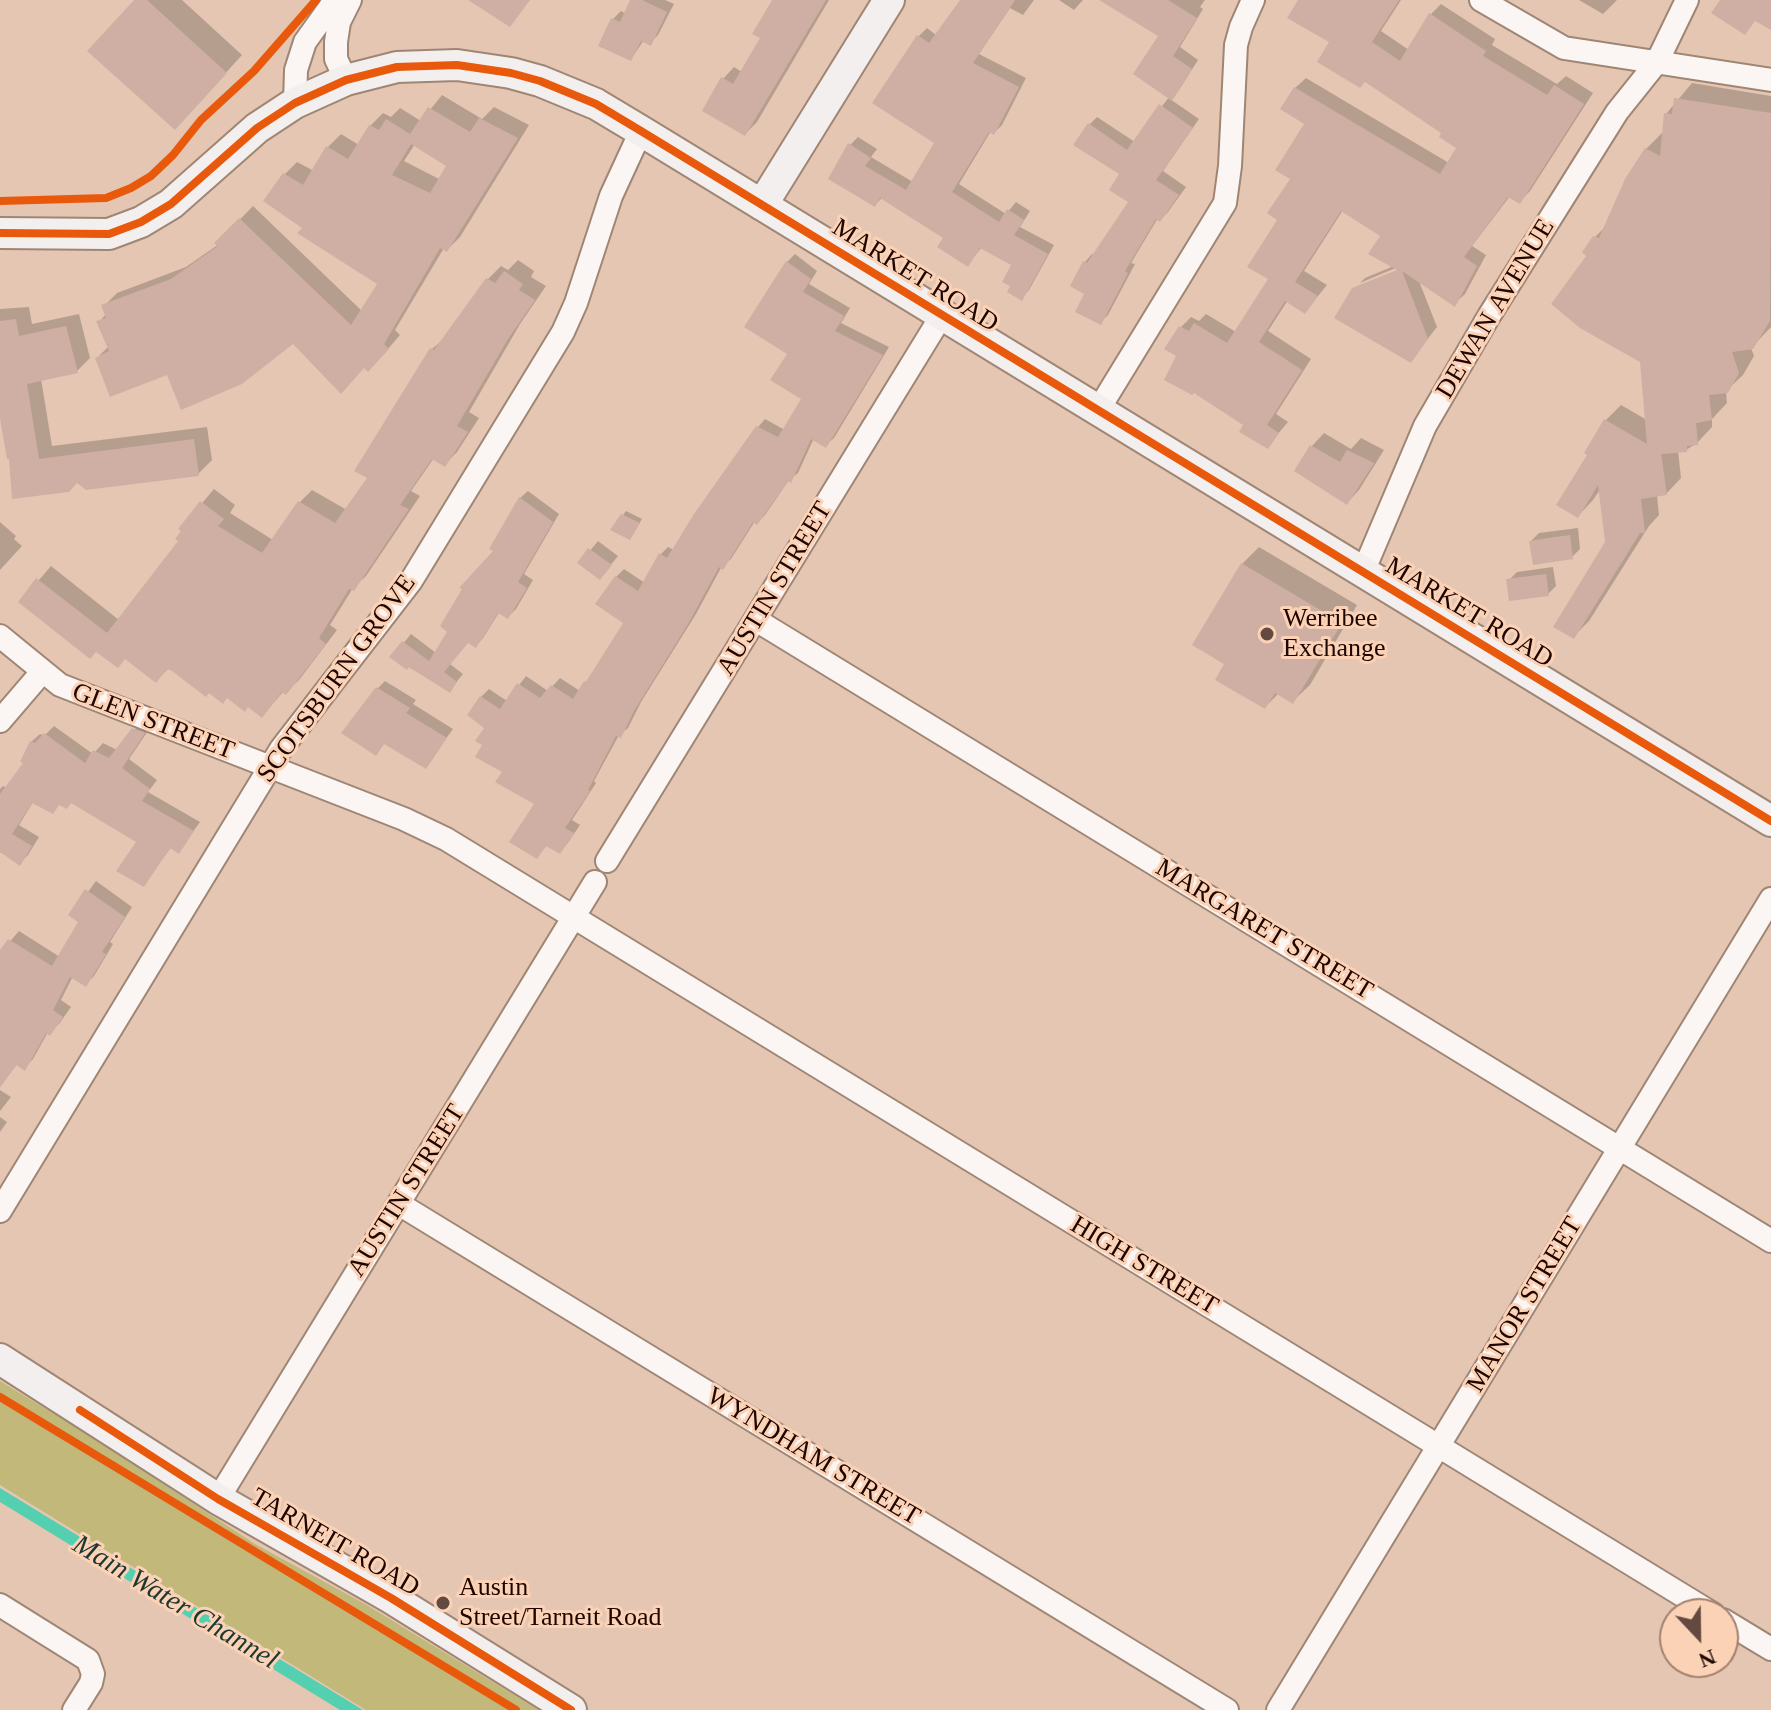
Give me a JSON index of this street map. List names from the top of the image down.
{
  "streets": {
    "street": [
      "MARKET ROAD",
      "DEWAN AVENUE",
      "AUSTIN STREET",
      "SCOTSBURN GROVE",
      "GLEN STREET",
      "MARGARET STREET",
      "HIGH STREET",
      "MANOR STREET",
      "WYNDHAM STREET",
      "TARNEIT ROAD"
    ]
  },
  "crossings": [
    ["MARKET ROAD", "DEWAN AVENUE"],
    ["MARKET ROAD", "AUSTIN STREET"],
    ["MARKET ROAD", "SCOTSBURN GROVE"],
    ["AUSTIN STREET", "GLEN STREET"],
    ["AUSTIN STREET", "MARGARET STREET"],
    ["AUSTIN STREET", "HIGH STREET"],
    ["AUSTIN STREET", "WYNDHAM STREET"],
    ["AUSTIN STREET", "TARNEIT ROAD"],
    ["SCOTSBURN GROVE", "GLEN STREET"],
    ["GLEN STREET", "HIGH STREET"],
    ["MARGARET STREET", "MANOR STREET"],
    ["HIGH STREET", "MANOR STREET"]
  ],
  "water": ["Main Water Channel"],
  "places": ["Werribee Exchange", "Austin Street/Tarneit Road"],
  "north": "bottom"
}
